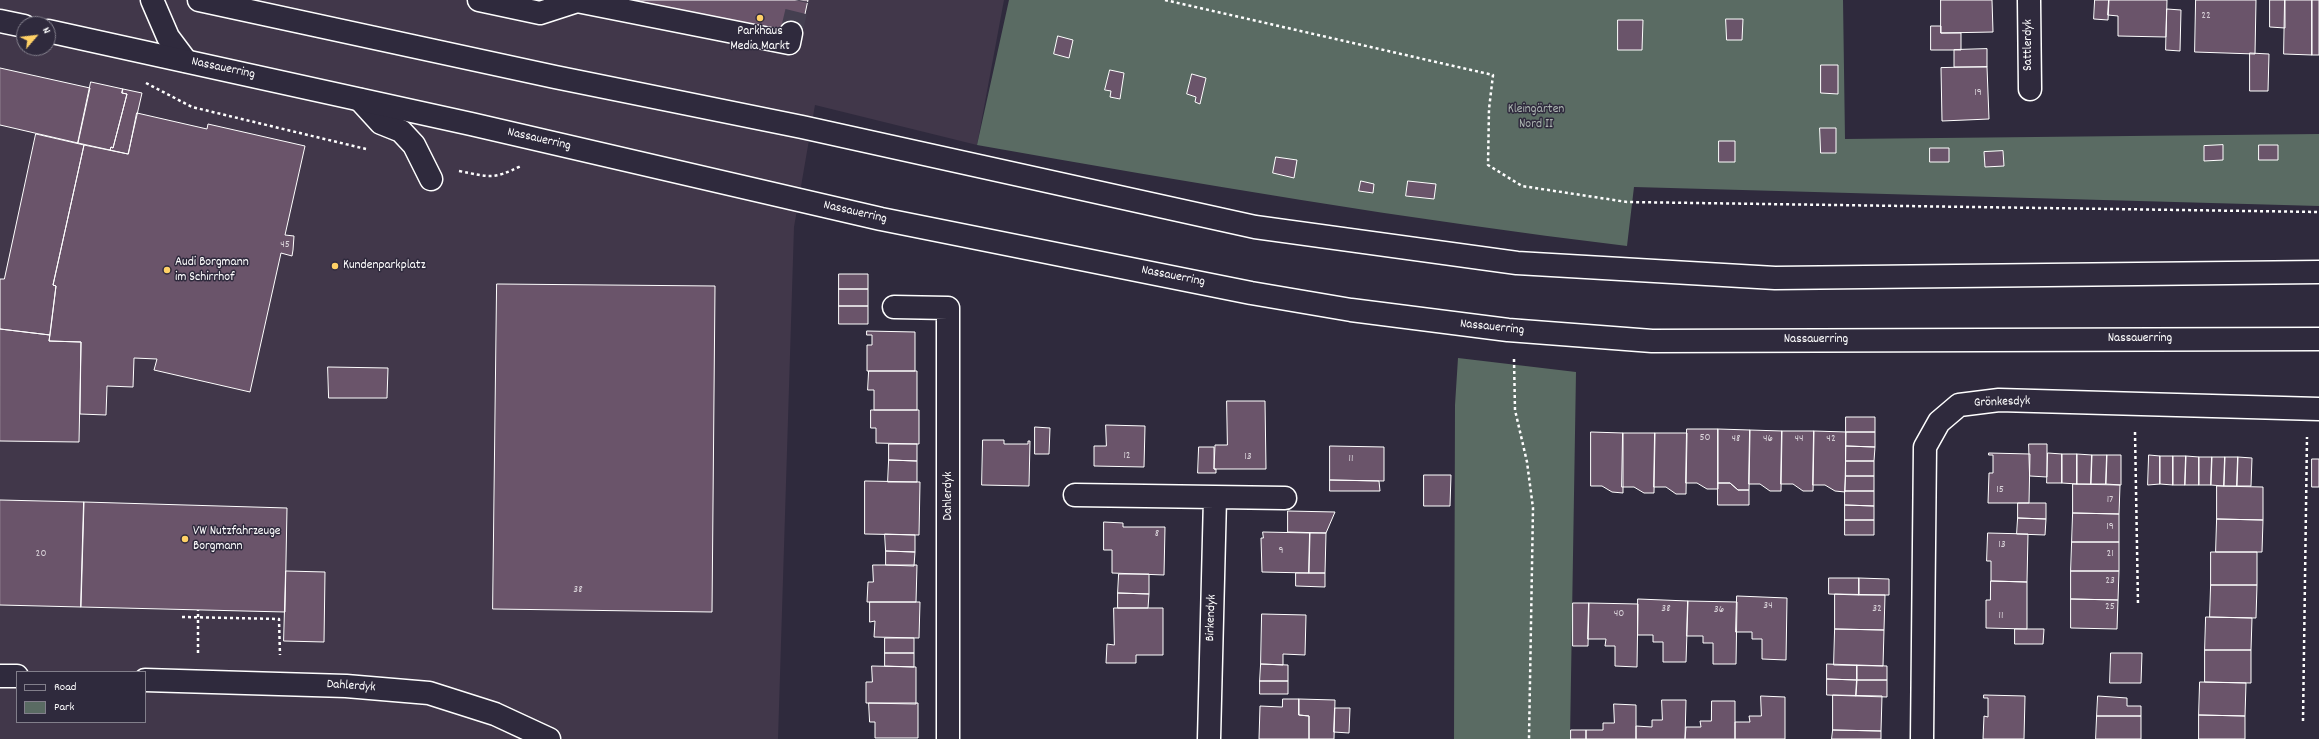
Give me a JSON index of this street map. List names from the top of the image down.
{
  "streets": {
    "main road": [
      "Sattlerdyk",
      "Nassauerring",
      "Grönkesdyk",
      "Dahlerdyk",
      "Birkendyk"
    ]
  },
  "parks": ["Kleingärten Nord II"],
  "places": [
    "Parkhaus Media Markt",
    "Kundenparkplatz",
    "Audi Borgmann im Schirrhof",
    "VW Nutzfahrzeuge Borgmann"
  ],
  "house_numbers": [
    "22",
    "19",
    "45",
    "50",
    "48",
    "46",
    "44",
    "42",
    "12",
    "13",
    "11",
    "15",
    "17",
    "19",
    "8",
    "13",
    "9",
    "20",
    "21",
    "23",
    "38",
    "34",
    "25",
    "38",
    "32",
    "36",
    "40",
    "11"
  ],
  "legend": ["Road", "Park"],
  "north": "top right"
}
